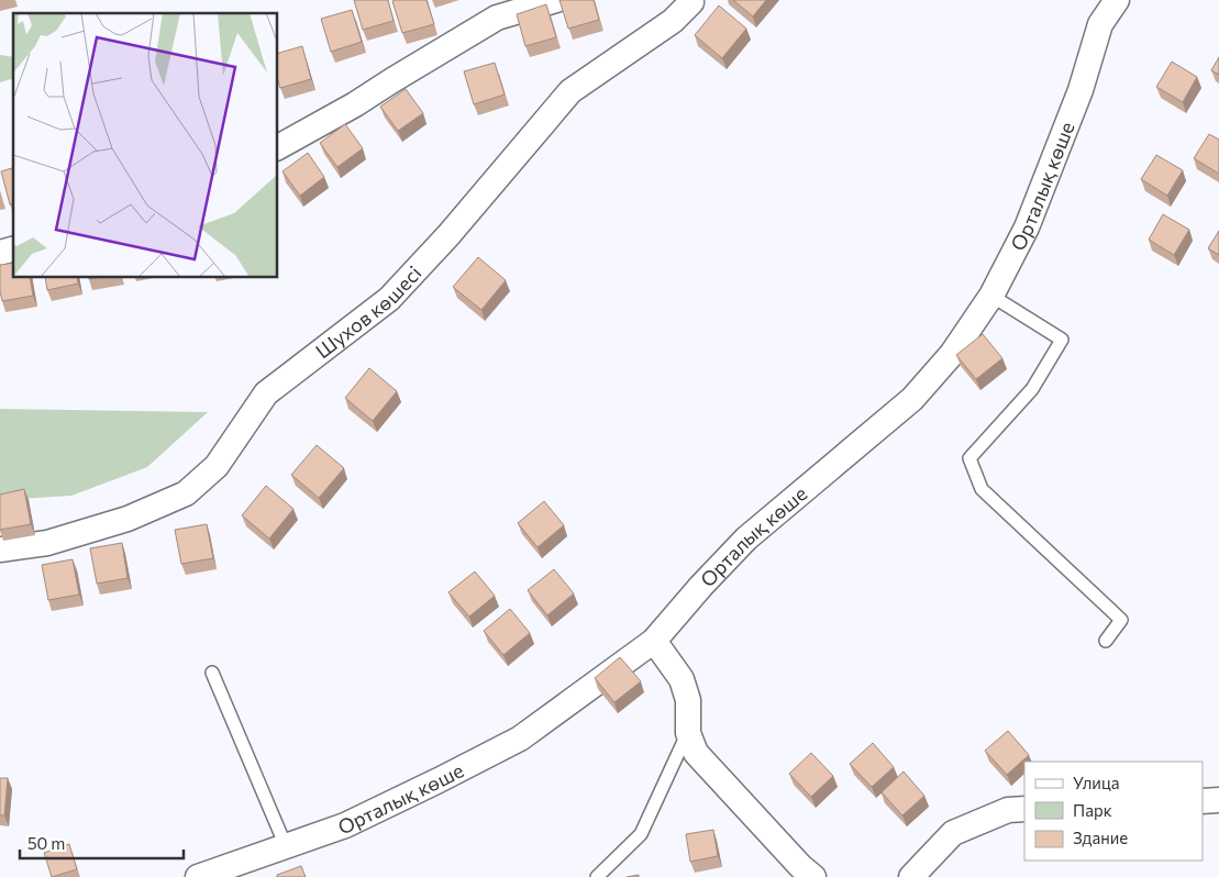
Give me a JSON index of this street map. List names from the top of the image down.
{
  "streets": {
    "street": ["Орталық көше", "Шухов көшесі"]
  },
  "legend": ["Улица", "Парк", "Здание"],
  "scale_bar": "50 m"
}
